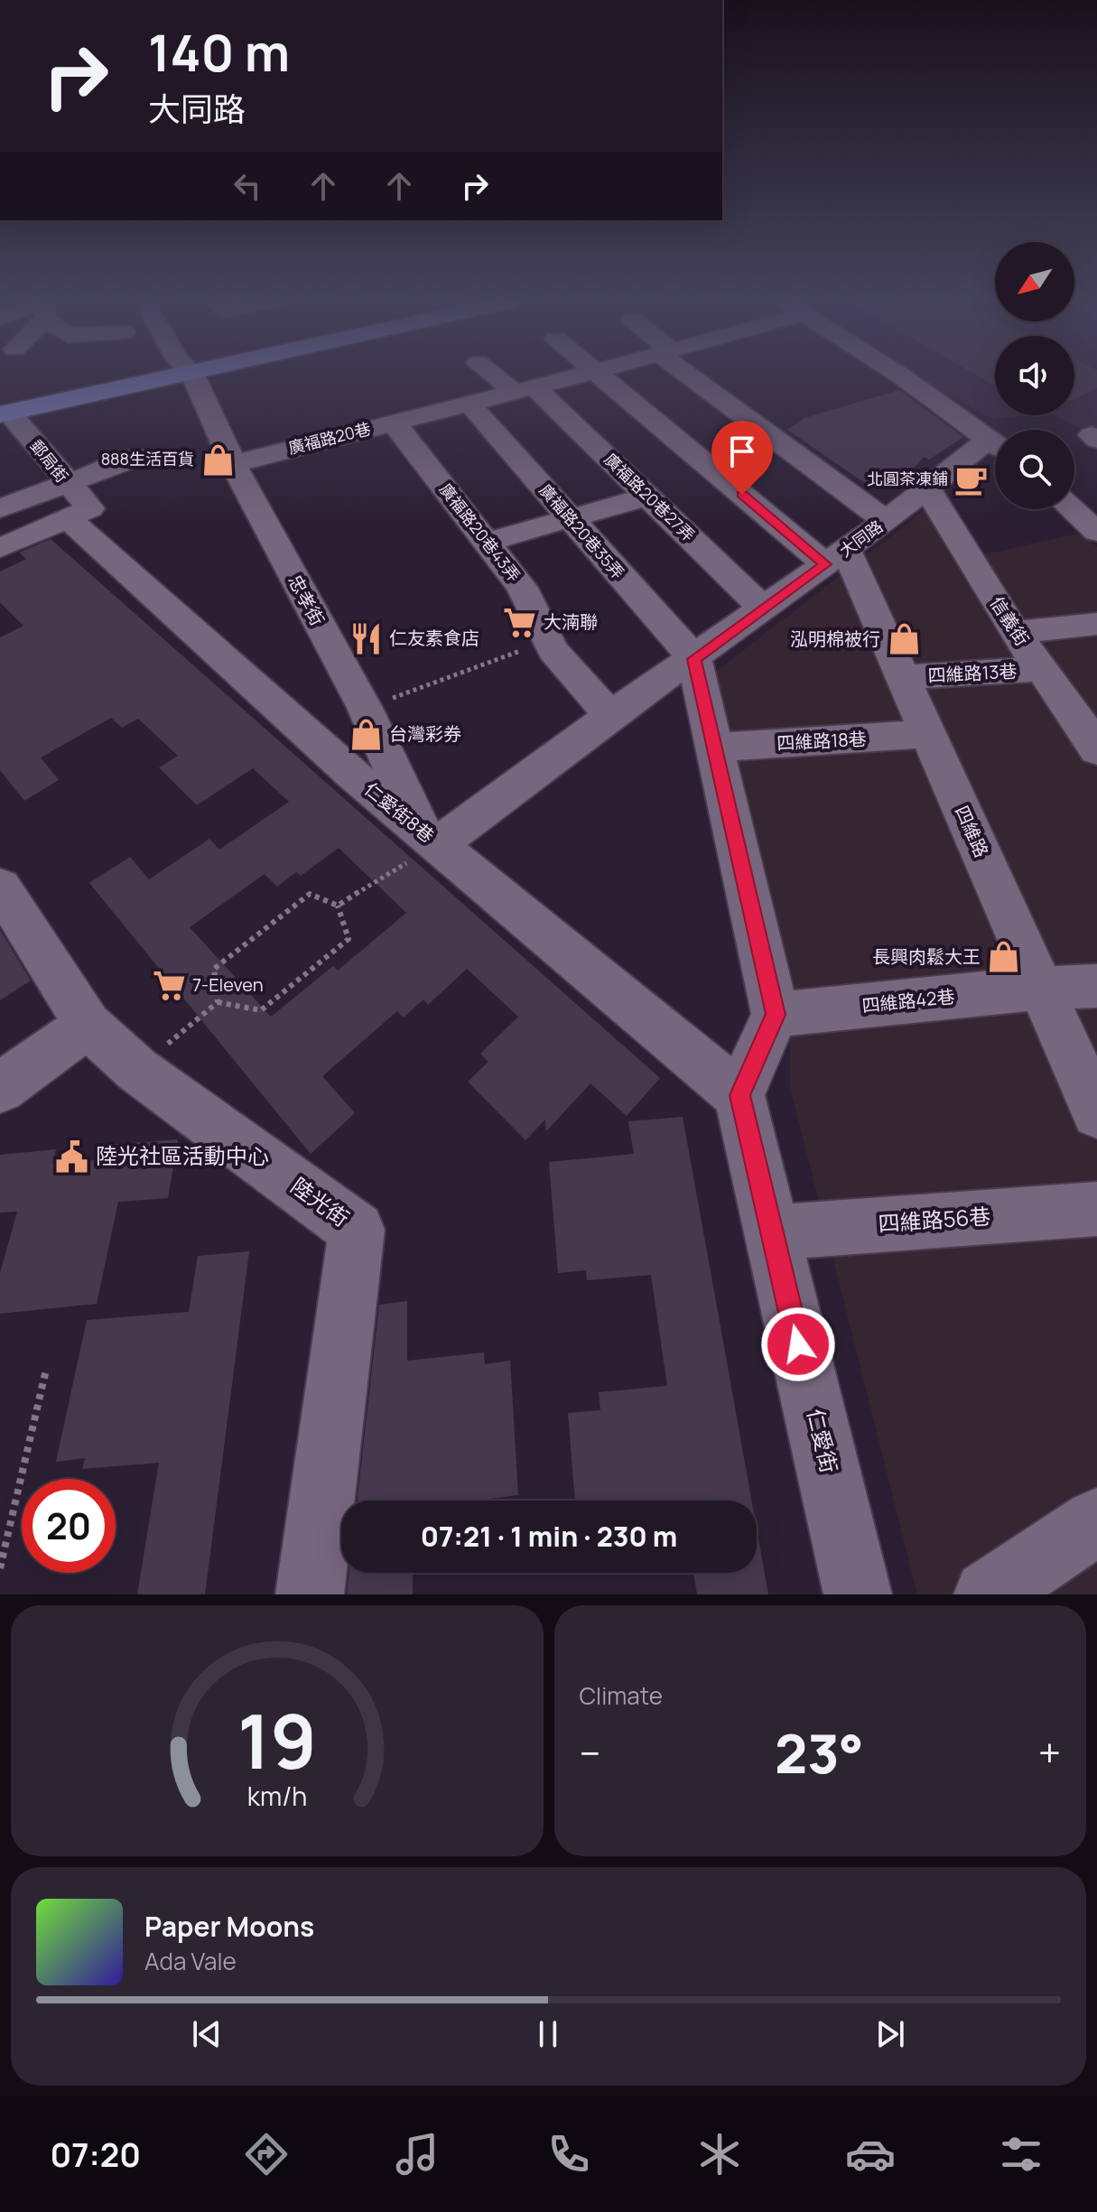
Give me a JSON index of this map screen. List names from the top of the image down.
{
  "streets": {
    "street": [
      "廣福路20巷",
      "郵局街",
      "廣福路20巷27弄",
      "廣福路20巷35弄",
      "廣福路20巷43弄",
      "大同路",
      "忠孝街",
      "信義街",
      "四維路13巷",
      "四維路18巷",
      "仁愛街8巷",
      "四維路",
      "四維路42巷",
      "陸光街",
      "四維路56巷",
      "仁愛街"
    ]
  },
  "crossings": [
    ["廣福路20巷", "廣福路20巷27弄"],
    ["廣福路20巷", "廣福路20巷35弄"],
    ["廣福路20巷", "廣福路20巷43弄"],
    ["廣福路20巷", "忠孝街"],
    ["郵局街", "仁愛街8巷"],
    ["廣福路20巷27弄", "大同路"],
    ["廣福路20巷35弄", "大同路"],
    ["廣福路20巷43弄", "大同路"],
    ["大同路", "忠孝街"],
    ["大同路", "信義街"],
    ["大同路", "仁愛街8巷"],
    ["大同路", "四維路"],
    ["忠孝街", "仁愛街8巷"],
    ["信義街", "四維路13巷"],
    ["四維路13巷", "四維路"],
    ["四維路18巷", "四維路"],
    ["仁愛街8巷", "仁愛街"],
    ["四維路", "四維路42巷"],
    ["四維路56巷", "仁愛街"]
  ],
  "places": {
    "shop": [
      "888生活百貨",
      "泓明棉被行",
      "台灣彩券",
      "長興肉鬆大王"
    ],
    "cafe": ["北圓茶凍鋪"],
    "supermarket": ["大湳聯", "7-Eleven"],
    "restaurant": ["仁友素食店"],
    "public building": ["陸光社區活動中心"]
  },
  "north": "bottom left",
  "page": {
    "turn": ["140 m", "大同路"],
    "limit": "20",
    "trip": "07:21 · 1 min · 230 m",
    "tile": "Climate",
    "heat": ["−", "23°", "+"],
    "song": ["Paper Moons", "Ada Vale"],
    "tabs": "07:20",
    "gauge": ["19", "km/h"]
  }
}
